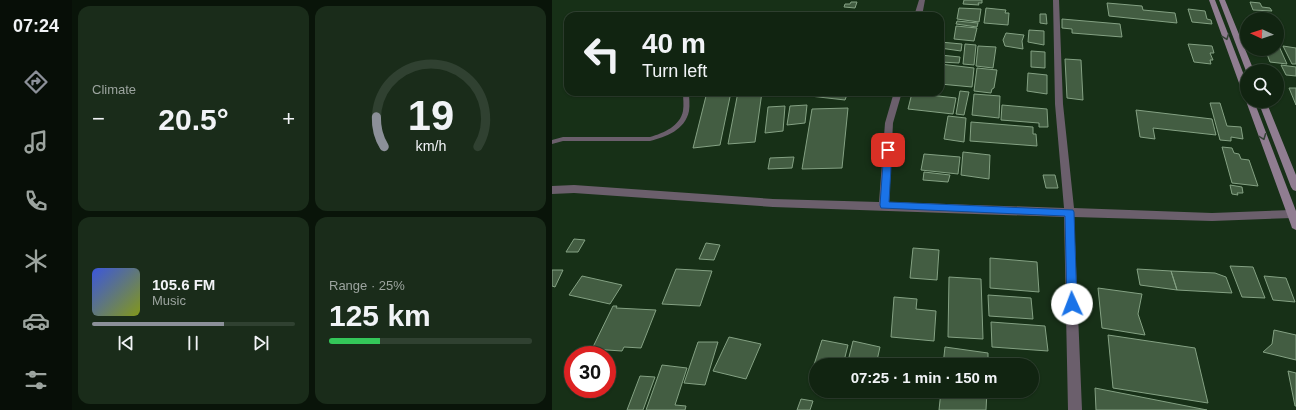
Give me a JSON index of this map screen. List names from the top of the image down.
{
  "north": "left",
  "page": {
    "tabs": "07:24",
    "tile": [
      "Climate",
      ["Range · 25%", "125 km"]
    ],
    "turn": ["40 m", "Turn left"],
    "heat": ["−", "20.5°", "+"],
    "song": ["105.6 FM", "Music"],
    "limit": "30",
    "trip": "07:25 · 1 min · 150 m",
    "gauge": ["19", "km/h"]
  }
}
